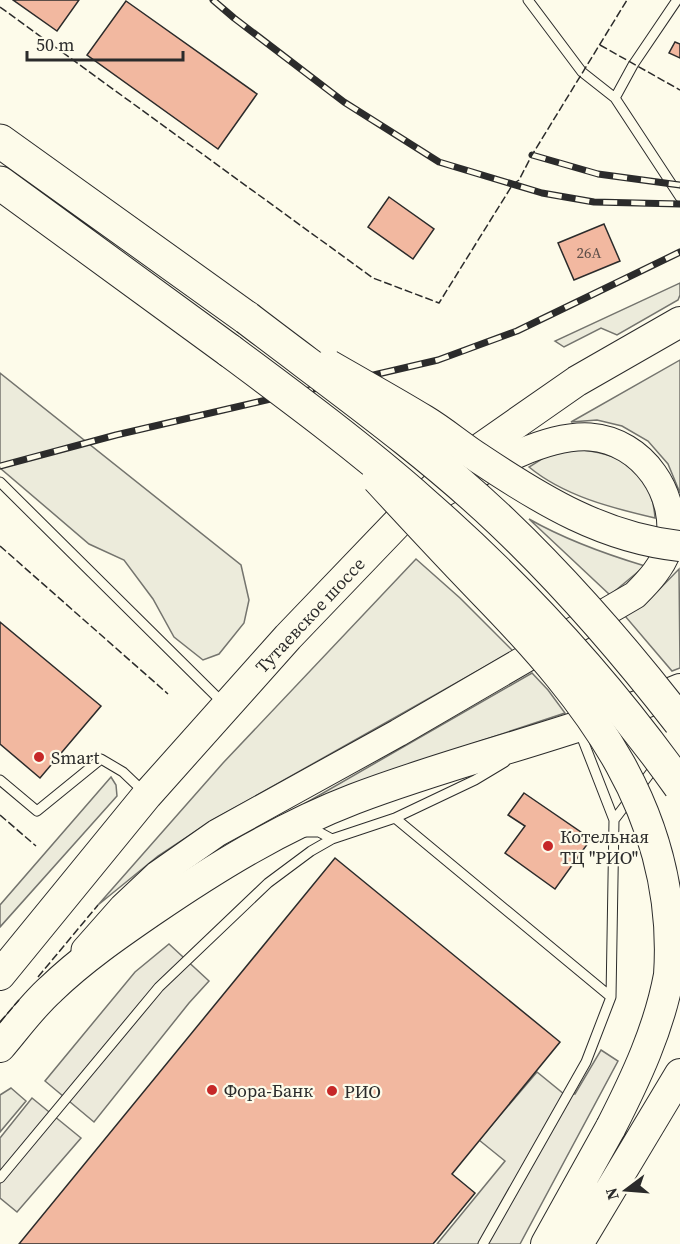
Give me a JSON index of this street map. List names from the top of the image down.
{
  "streets": {
    "main road": ["Тутаевское шоссе"]
  },
  "places": [
    "Smart",
    "Котельная ТЦ \"РИО\"",
    "Фора-Банк",
    "РИО"
  ],
  "house_numbers": ["26А"],
  "scale_bar": "50 m",
  "north": "left"
}
